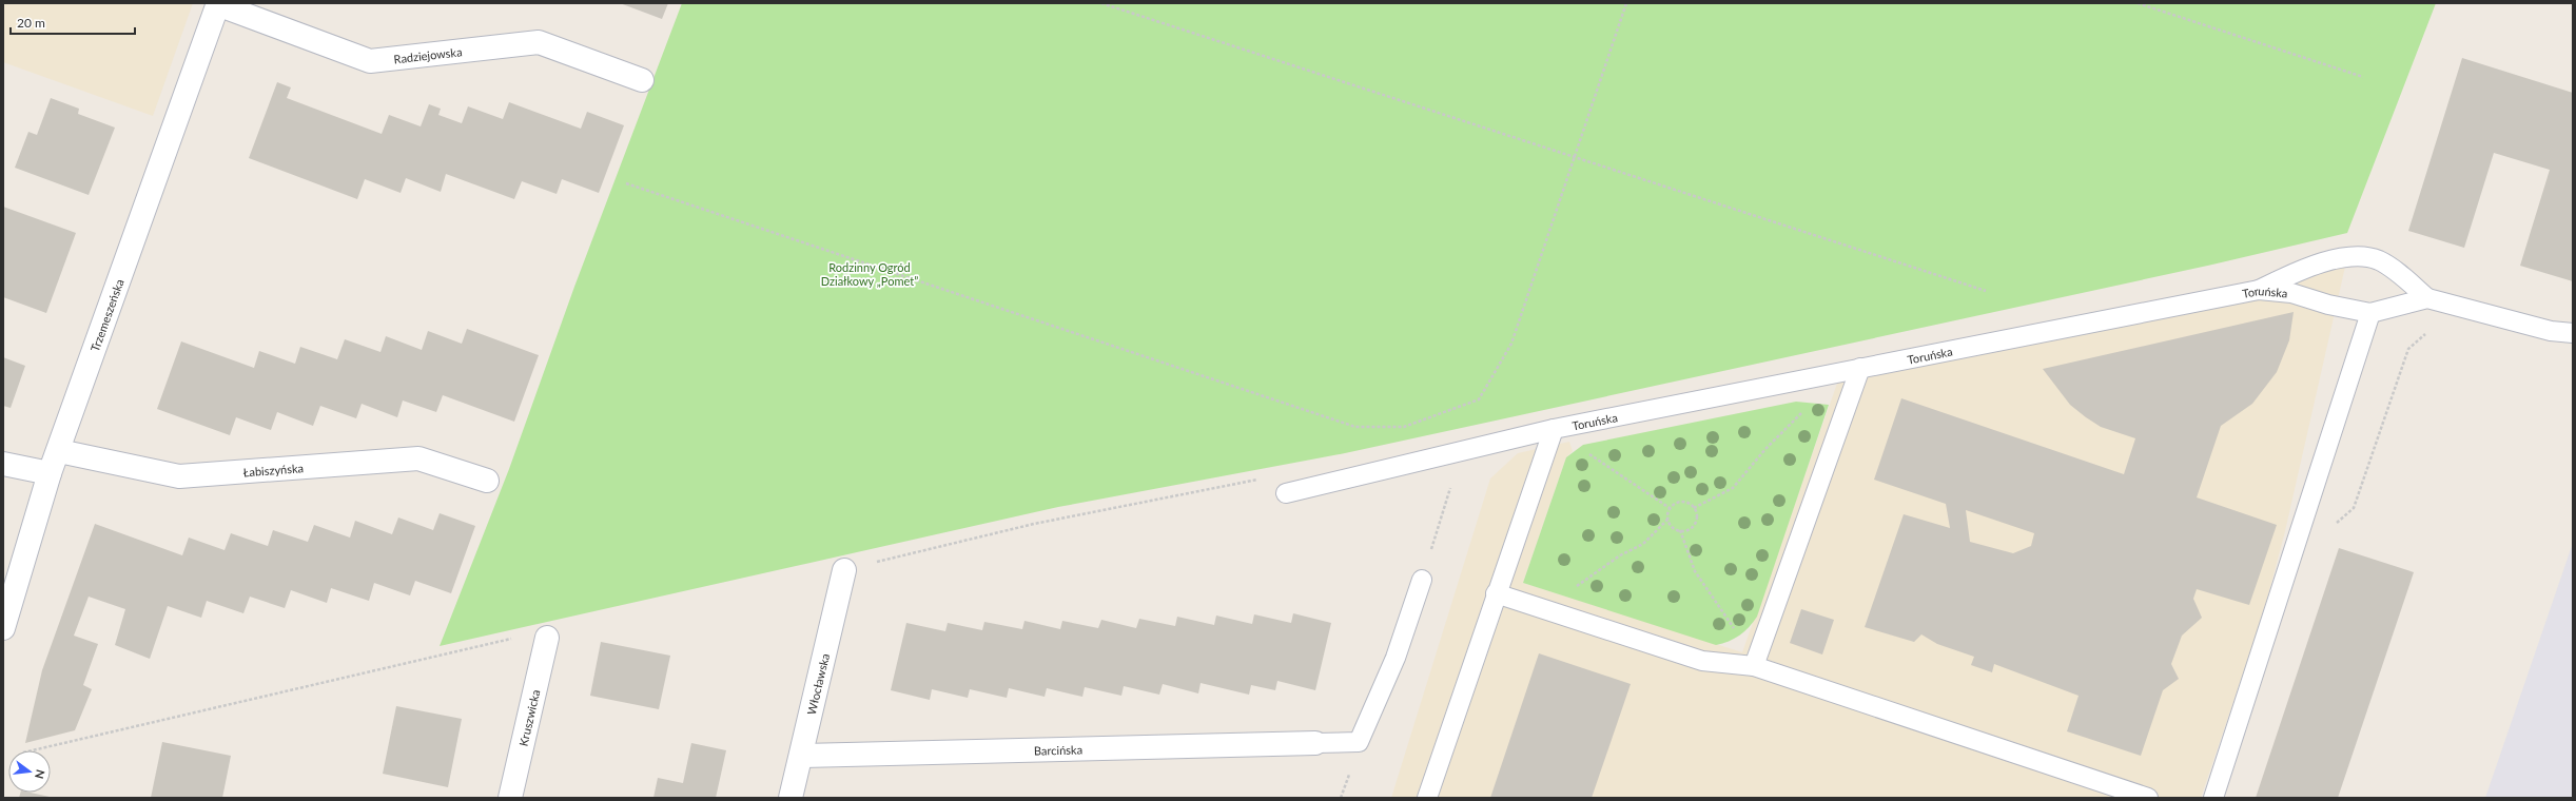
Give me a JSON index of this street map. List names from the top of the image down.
{
  "streets": {
    "street": [
      "Radziejowska",
      "Trzemeszeńska",
      "Łabiszyńska",
      "Włocławska",
      "Kruszwicka",
      "Barcińska"
    ],
    "lane": ["Toruńska"]
  },
  "crossings": [
    ["Radziejowska", "Trzemeszeńska"],
    ["Trzemeszeńska", "Łabiszyńska"],
    ["Włocławska", "Barcińska"]
  ],
  "parks": ["Rodzinny Ogród Działkowy „Pomet”"],
  "scale_bar": "20 m",
  "north": "right"
}
